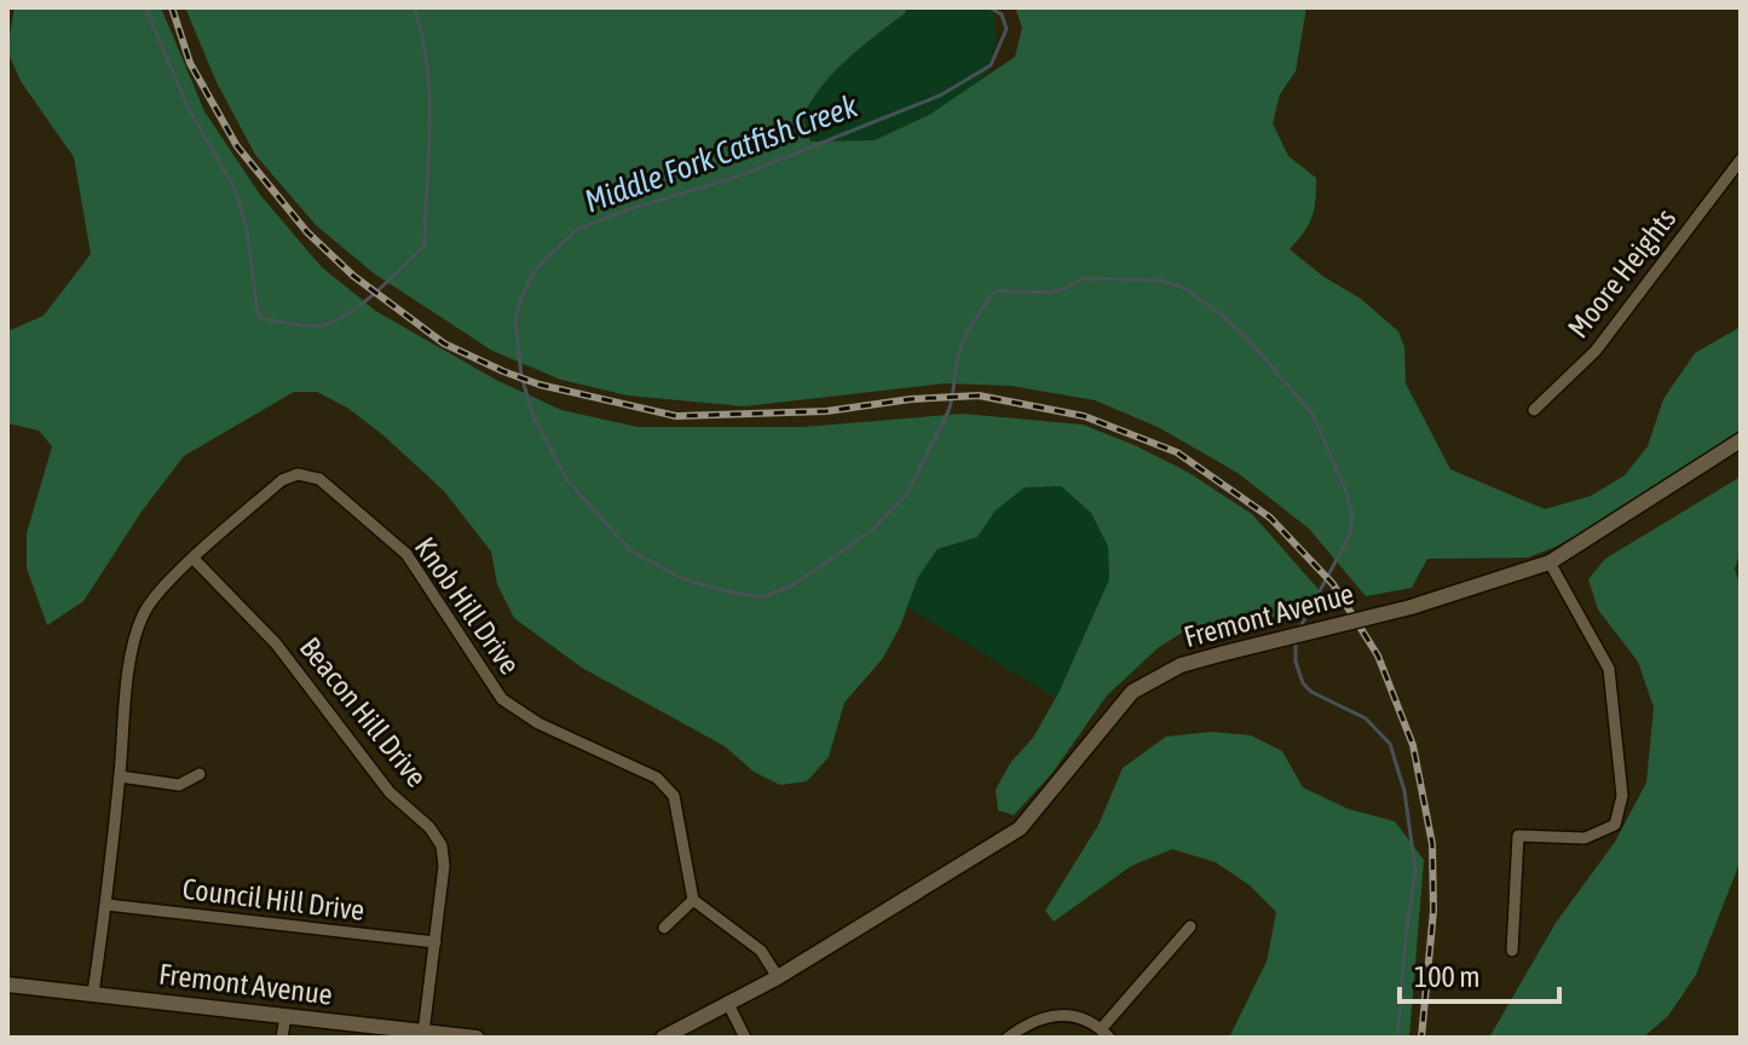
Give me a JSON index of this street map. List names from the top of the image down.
{
  "streets": {
    "main road": ["Fremont Avenue"],
    "street": [
      "Moore Heights",
      "Knob Hill Drive",
      "Beacon Hill Drive",
      "Council Hill Drive"
    ]
  },
  "crossings": [
    ["Knob Hill Drive", "Fremont Avenue"],
    ["Knob Hill Drive", "Beacon Hill Drive"],
    ["Knob Hill Drive", "Council Hill Drive"],
    ["Fremont Avenue", "Beacon Hill Drive"],
    ["Beacon Hill Drive", "Council Hill Drive"]
  ],
  "water": ["Middle Fork Catfish Creek"],
  "scale_bar": "100 m"
}
